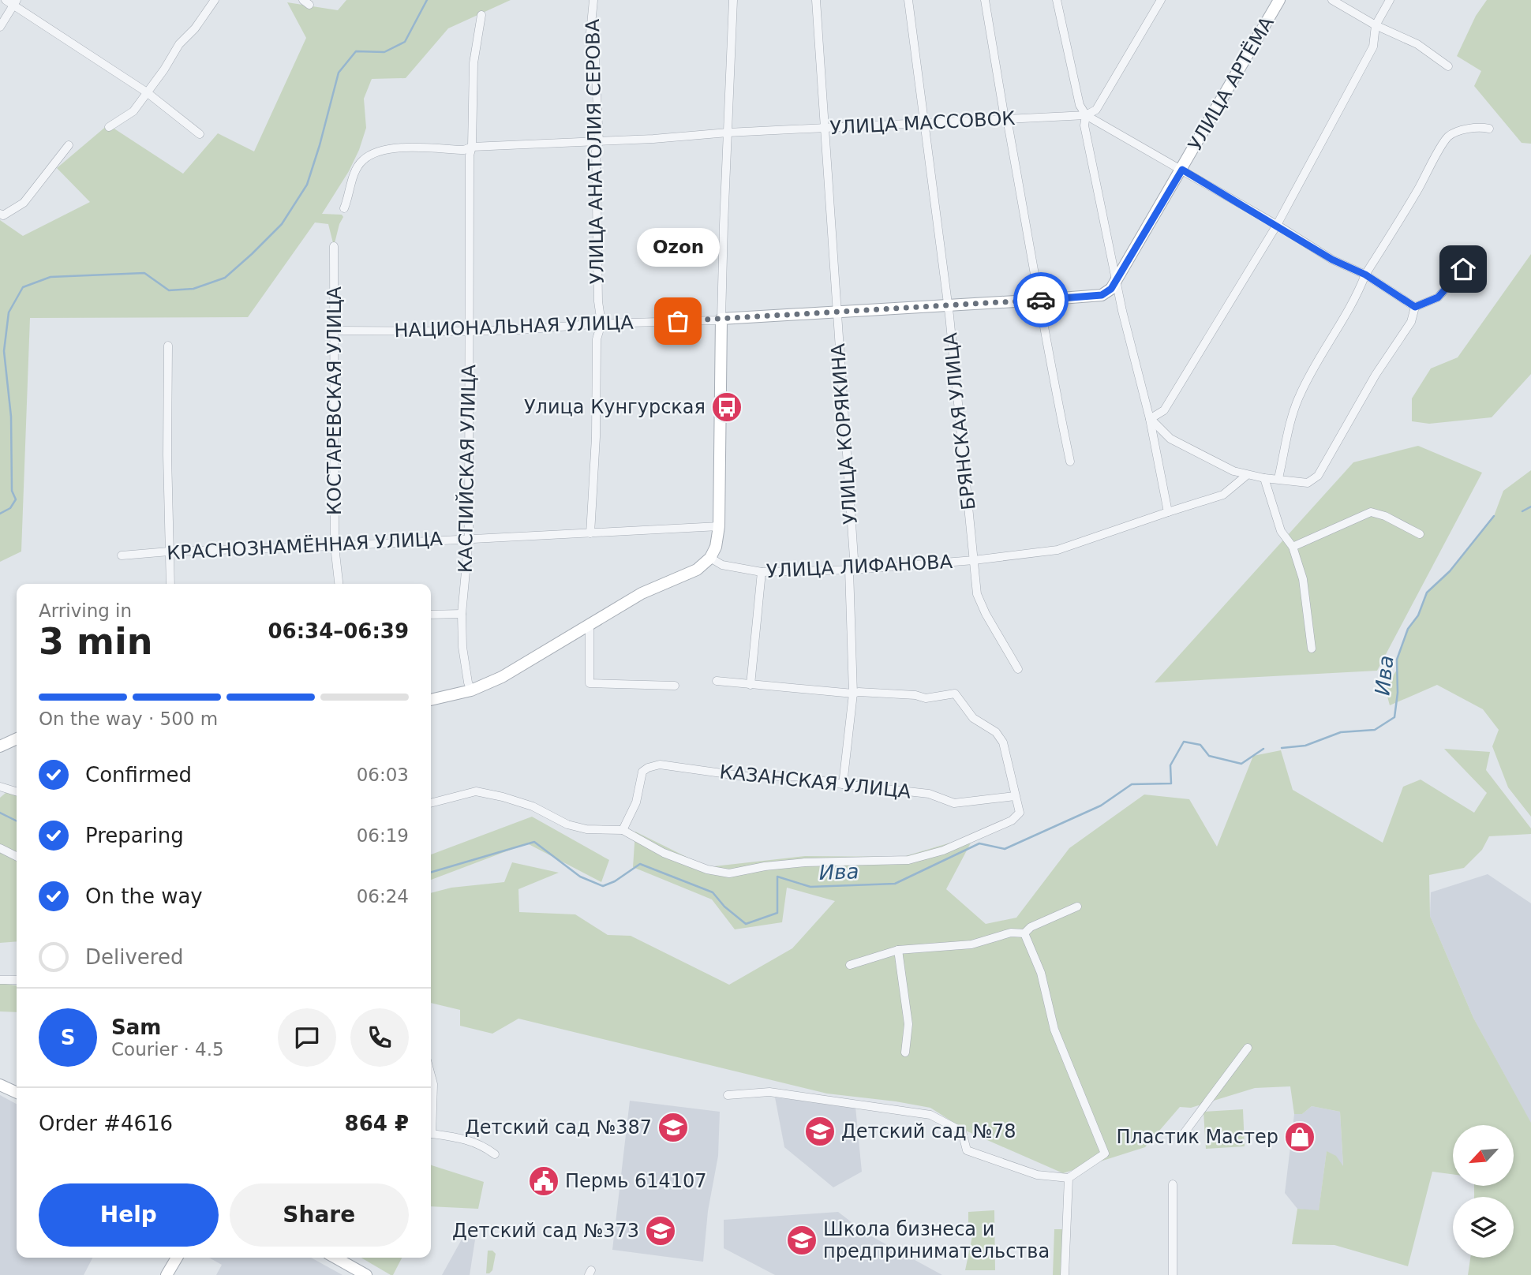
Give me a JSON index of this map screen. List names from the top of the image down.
{
  "streets": {
    "street": [
      "УЛИЦА АРТЁМА",
      "УЛИЦА МАССОВОК",
      "УЛИЦА АНАТОЛИЯ СЕРОВА",
      "НАЦИОНАЛЬНАЯ УЛИЦА",
      "КОСТАРЕВСКАЯ УЛИЦА",
      "БРЯНСКАЯ УЛИЦА",
      "УЛИЦА КОРЯКИНА",
      "КАСПИЙСКАЯ УЛИЦА",
      "КРАСНОЗНАМЁННАЯ УЛИЦА",
      "УЛИЦА ЛИФАНОВА",
      "КАЗАНСКАЯ УЛИЦА"
    ]
  },
  "crossings": [
    ["УЛИЦА АРТЁМА", "НАЦИОНАЛЬНАЯ УЛИЦА"],
    ["УЛИЦА МАССОВОК", "УЛИЦА АНАТОЛИЯ СЕРОВА"],
    ["УЛИЦА МАССОВОК", "БРЯНСКАЯ УЛИЦА"],
    ["УЛИЦА МАССОВОК", "УЛИЦА КОРЯКИНА"],
    ["УЛИЦА МАССОВОК", "КАСПИЙСКАЯ УЛИЦА"],
    ["УЛИЦА АНАТОЛИЯ СЕРОВА", "НАЦИОНАЛЬНАЯ УЛИЦА"],
    ["УЛИЦА АНАТОЛИЯ СЕРОВА", "КРАСНОЗНАМЁННАЯ УЛИЦА"],
    ["НАЦИОНАЛЬНАЯ УЛИЦА", "КОСТАРЕВСКАЯ УЛИЦА"],
    ["НАЦИОНАЛЬНАЯ УЛИЦА", "БРЯНСКАЯ УЛИЦА"],
    ["НАЦИОНАЛЬНАЯ УЛИЦА", "УЛИЦА КОРЯКИНА"],
    ["НАЦИОНАЛЬНАЯ УЛИЦА", "КАСПИЙСКАЯ УЛИЦА"],
    ["КОСТАРЕВСКАЯ УЛИЦА", "КРАСНОЗНАМЁННАЯ УЛИЦА"],
    ["БРЯНСКАЯ УЛИЦА", "УЛИЦА ЛИФАНОВА"],
    ["УЛИЦА КОРЯКИНА", "УЛИЦА ЛИФАНОВА"],
    ["УЛИЦА КОРЯКИНА", "КАЗАНСКАЯ УЛИЦА"],
    ["КАСПИЙСКАЯ УЛИЦА", "КРАСНОЗНАМЁННАЯ УЛИЦА"]
  ],
  "water": ["Ива"],
  "places": {
    "other": ["Ozon"],
    "bus stop": ["Улица Кунгурская"],
    "school or university": [
      "Детский сад №387",
      "Детский сад №78",
      "Детский сад №373",
      "Школа бизнеса и предпринимательства"
    ],
    "shop": ["Пластик Мастер"],
    "public building": ["Пермь 614107"]
  },
  "north": "bottom left",
  "page": {
    "bubble": "Ozon",
    "heading": ["3 min", "Arriving in", "06:34–06:39"],
    "panel": [
      "Sam",
      "Courier · 4.5",
      "Order #4616",
      "864 ₽"
    ],
    "bar": "On the way · 500 m",
    "list": [
      ["Confirmed", "06:03"],
      ["Preparing", "06:19"],
      ["On the way", "06:24"],
      "Delivered"
    ],
    "round": "S",
    "buttons": ["Help", "Share"]
  }
}
